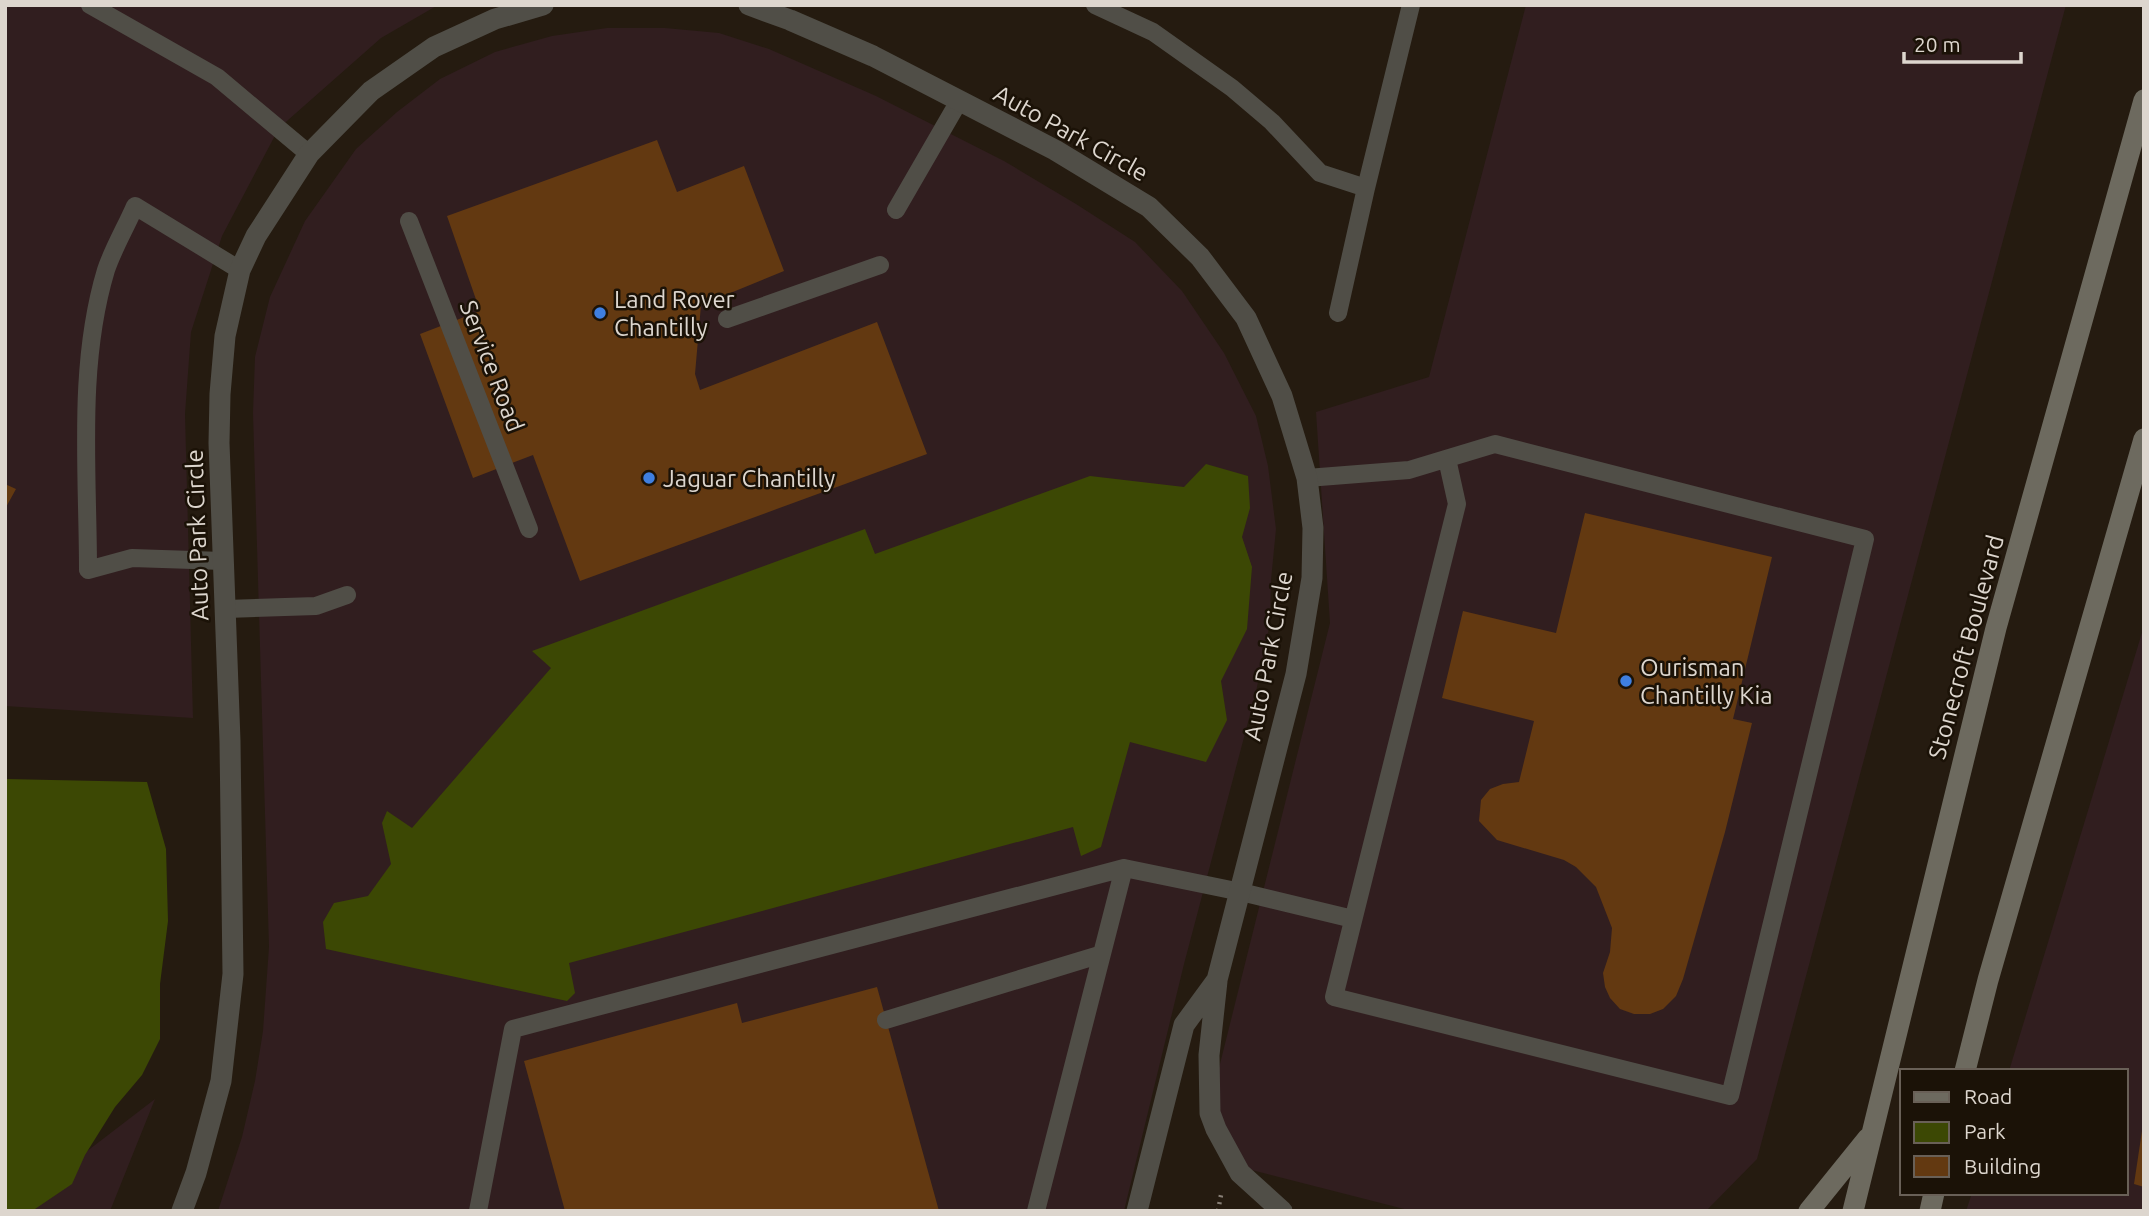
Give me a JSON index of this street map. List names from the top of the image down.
{
  "streets": {
    "main road": ["Stonecroft Boulevard"],
    "street": ["Auto Park Circle"],
    "lane": ["Service Road"]
  },
  "places": ["Land Rover Chantilly", "Jaguar Chantilly", "Ourisman Chantilly Kia"],
  "legend": ["Road", "Park", "Building"],
  "scale_bar": "20 m"
}
